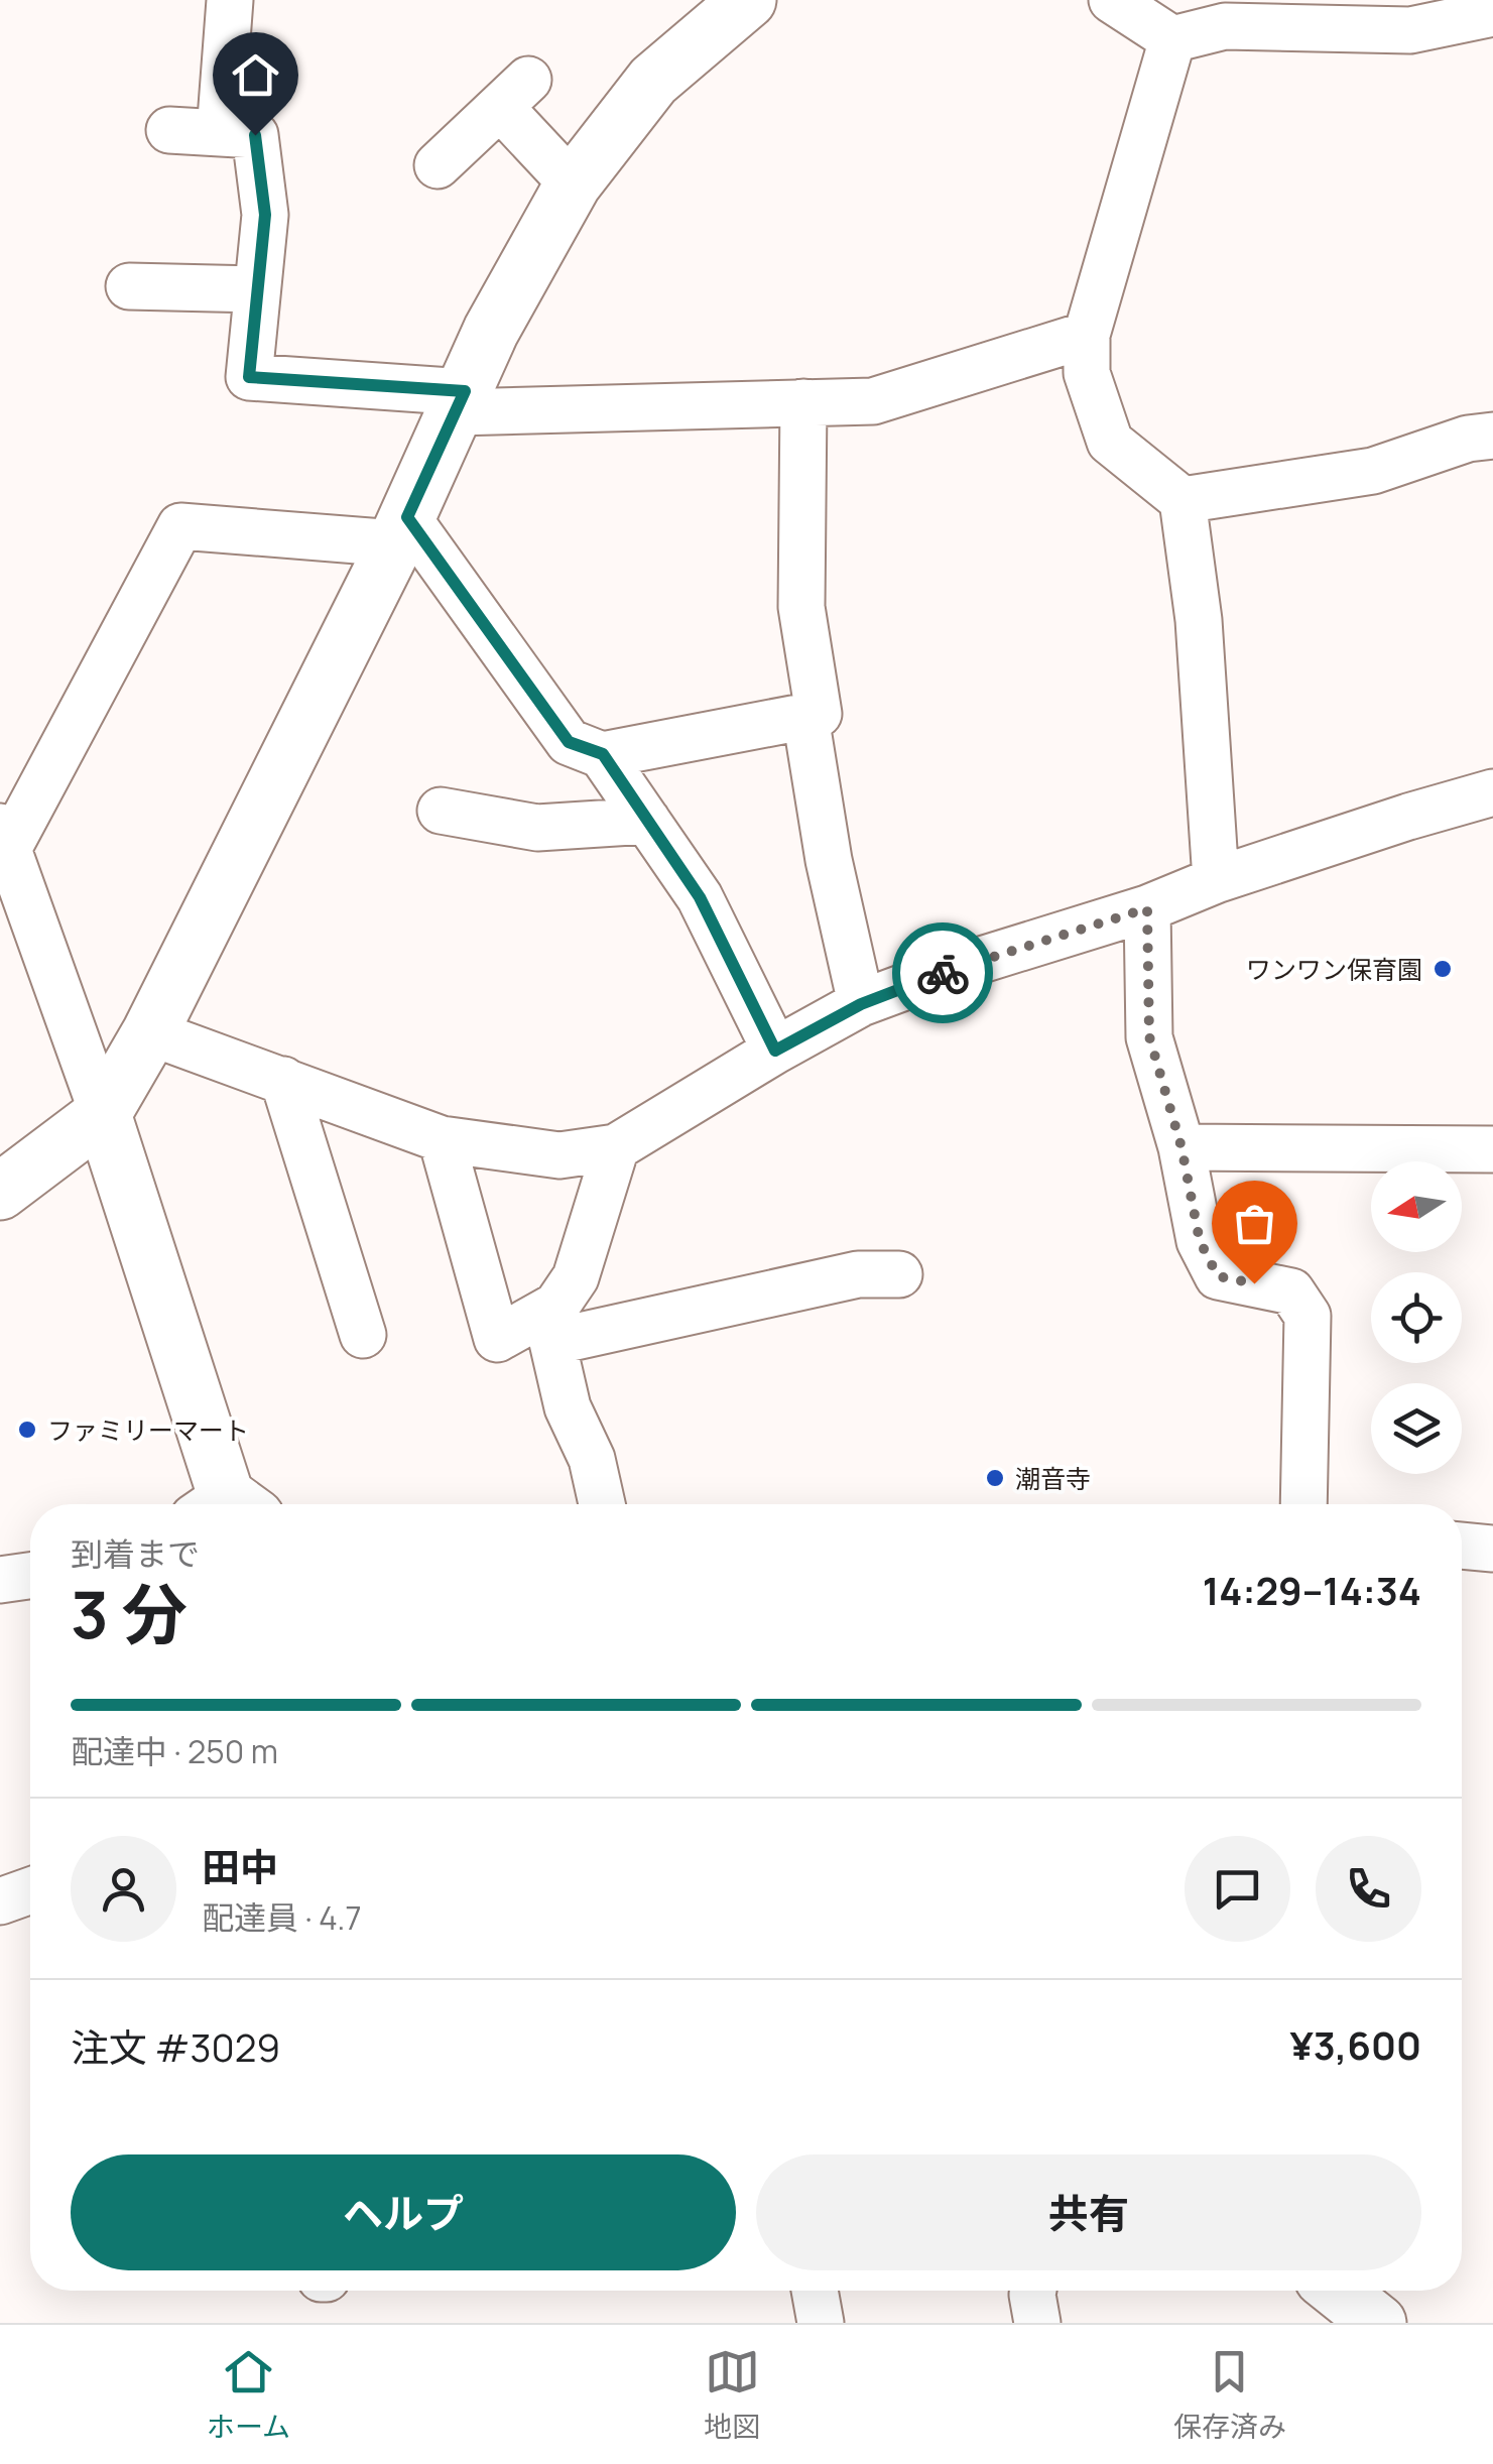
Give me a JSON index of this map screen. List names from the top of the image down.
{
  "places": ["ワンワン保育園", "ファミリーマート", "潮音寺"],
  "north": "left",
  "page": {
    "heading": ["3 分", "到着まで", "14:29–14:34"],
    "panel": [
      "田中",
      "配達員 · 4.7",
      "注文 #3029",
      "¥3,600"
    ],
    "bar": "配達中 · 250 m",
    "buttons": ["ヘルプ", "共有"],
    "tabs": ["ホーム", "地図", "保存済み"]
  }
}
